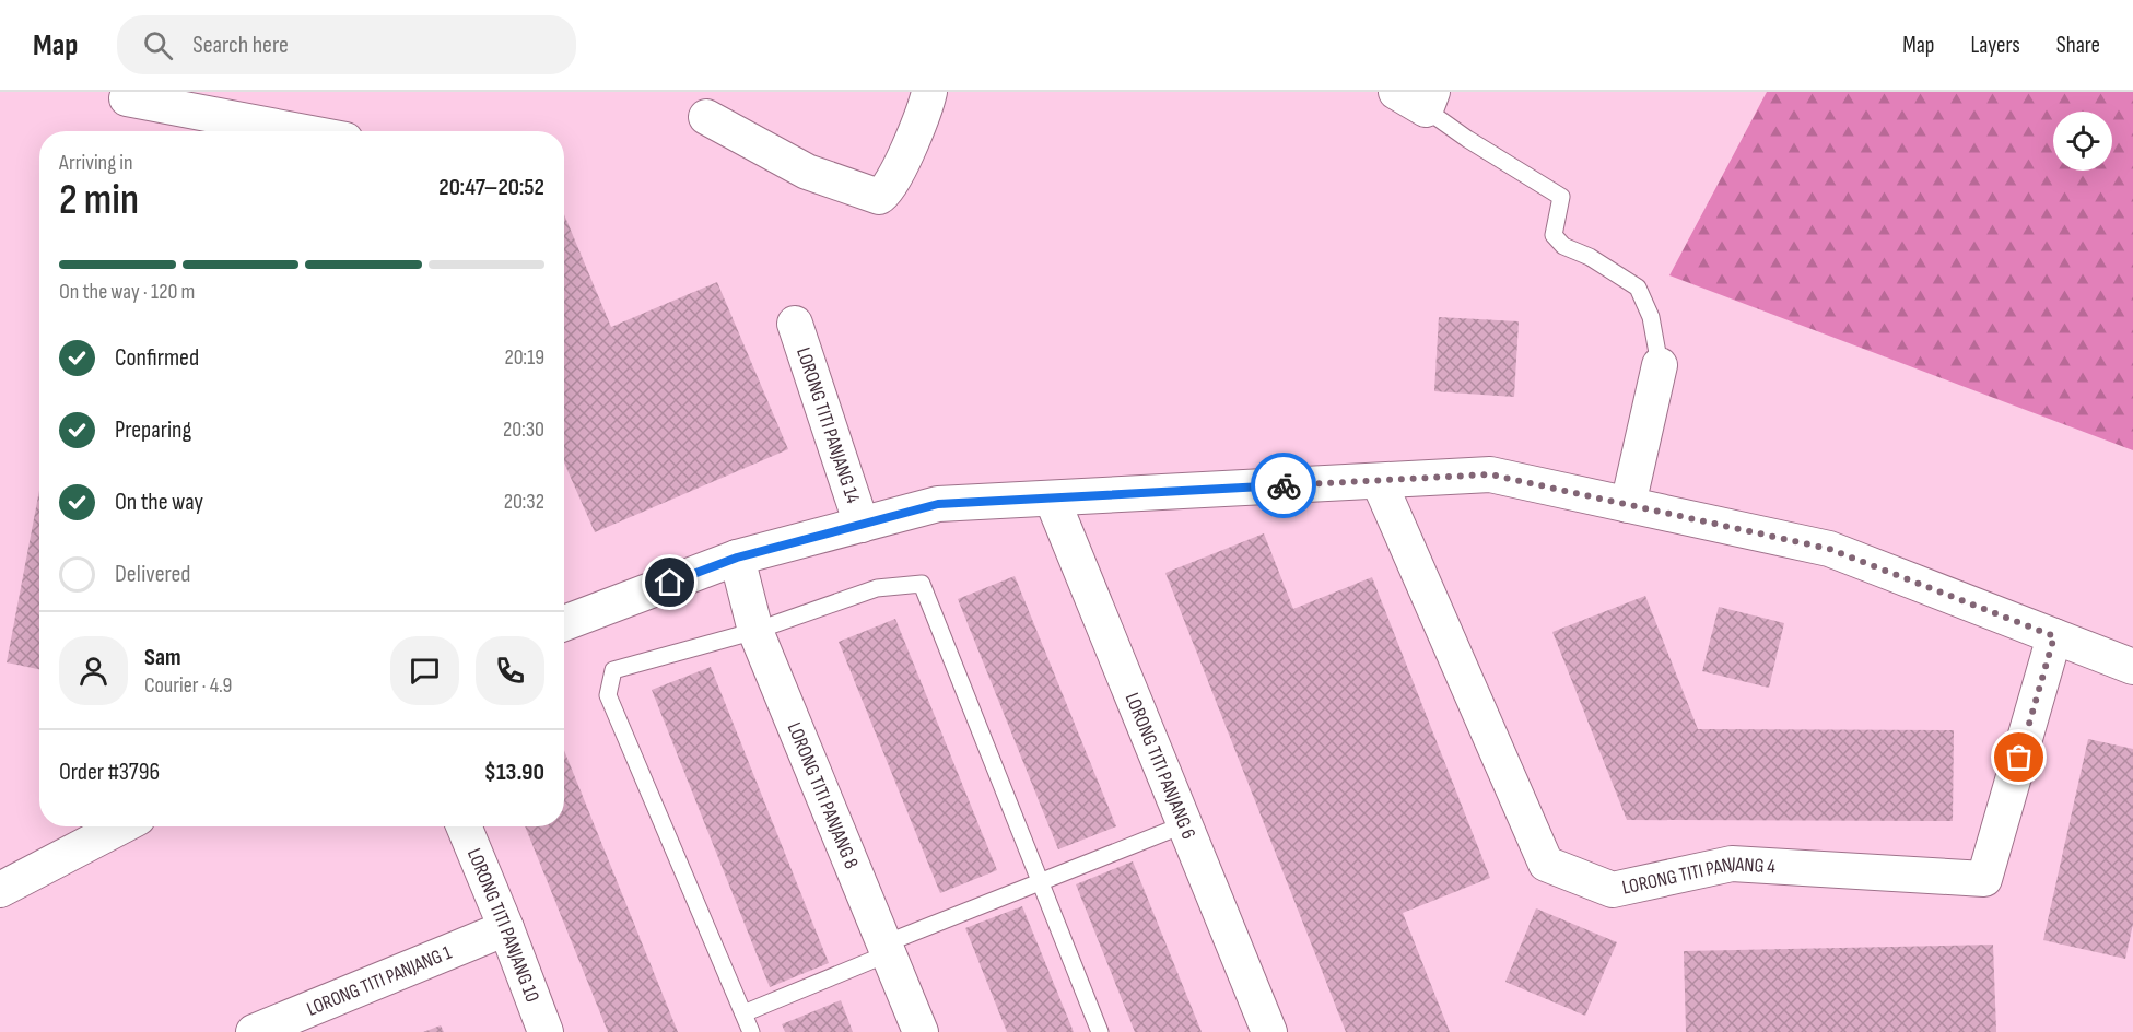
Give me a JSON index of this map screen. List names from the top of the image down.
{
  "streets": {
    "street": [
      "LORONG TITI PANJANG 14",
      "LORONG TITI PANJANG 6",
      "LORONG TITI PANJANG 8",
      "LORONG TITI PANJANG 4",
      "LORONG TITI PANJANG 10",
      "LORONG TITI PANJANG 1"
    ]
  },
  "crossings": [
    ["LORONG TITI PANJANG 10", "LORONG TITI PANJANG 1"]
  ],
  "page": {
    "header": "Map",
    "search": "Search here",
    "nav": ["Map", "Layers", "Share"],
    "heading": ["2 min", "Arriving in", "20:47–20:52"],
    "panel": [
      "Sam",
      "Courier · 4.9",
      "Order #3796",
      "$13.90"
    ],
    "bar": "On the way · 120 m",
    "list": [
      ["Confirmed", "20:19"],
      ["Preparing", "20:30"],
      ["On the way", "20:32"],
      "Delivered"
    ]
  }
}
